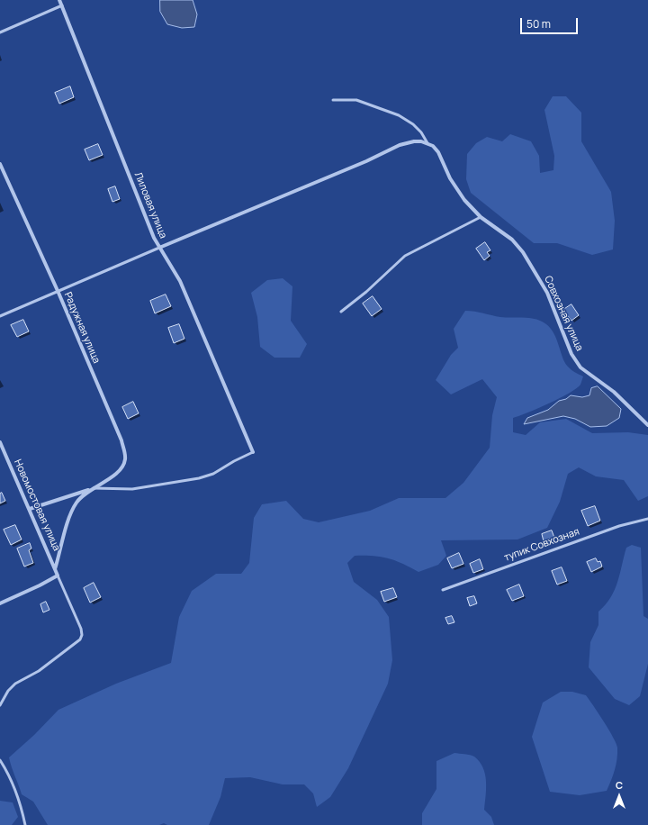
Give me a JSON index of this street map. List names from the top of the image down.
{
  "streets": {
    "street": [
      "Лиловая улица",
      "Совхозная улица",
      "Радужная улица",
      "Новомостовая улица"
    ],
    "lane": ["тупик Совхозная"]
  },
  "scale_bar": "50 m",
  "north": "top"
}
